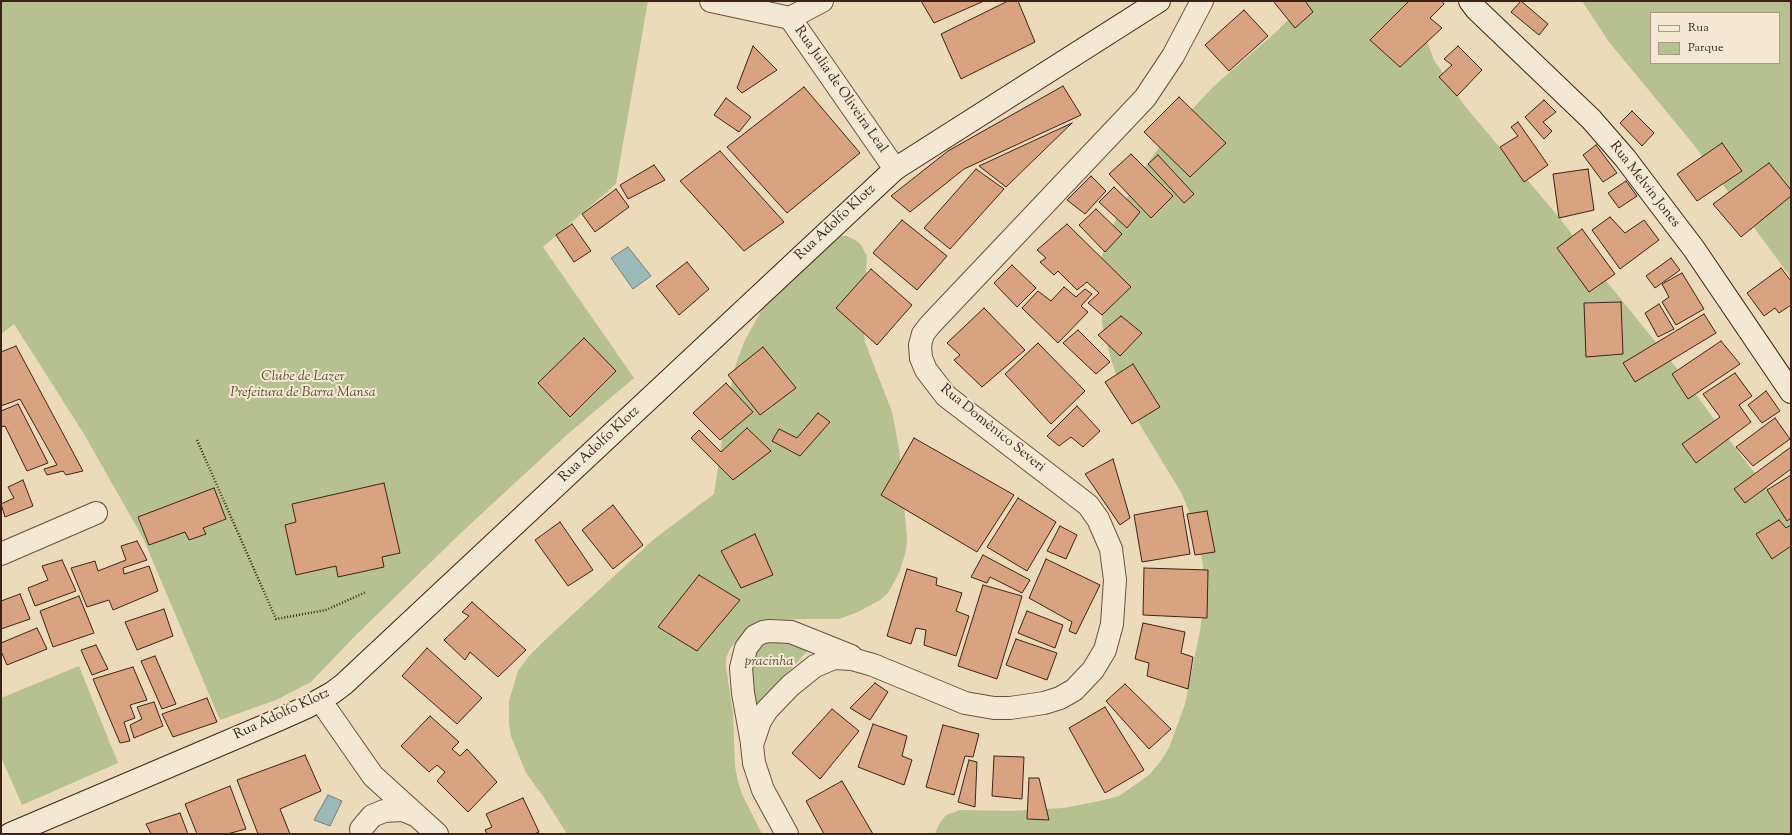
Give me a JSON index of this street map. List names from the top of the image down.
{
  "streets": {
    "street": [
      "Rua Julia de Oliveira Leal",
      "Rua Melvin Jones",
      "Rua Adolfo Klotz",
      "Rua Domênico Severi"
    ]
  },
  "crossings": [
    ["Rua Julia de Oliveira Leal", "Rua Adolfo Klotz"]
  ],
  "parks": ["Clube de Lazer Prefeitura de Barra Mansa", "pracinha"],
  "legend": ["Rua", "Parque"]
}
